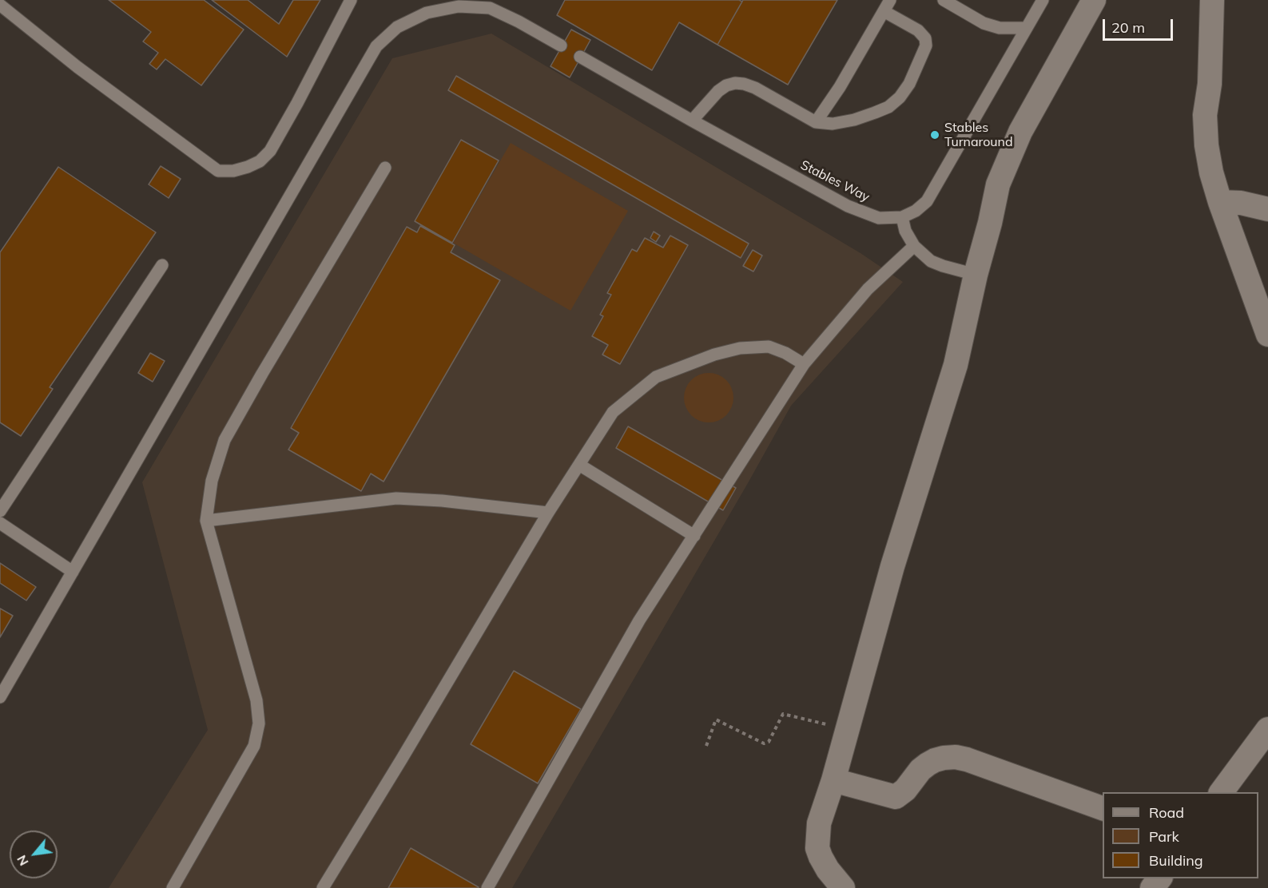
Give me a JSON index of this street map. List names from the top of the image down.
{
  "streets": {
    "lane": ["Stables Way"]
  },
  "places": ["Stables Turnaround"],
  "legend": ["Road", "Park", "Building"],
  "scale_bar": "20 m",
  "north": "bottom left"
}
